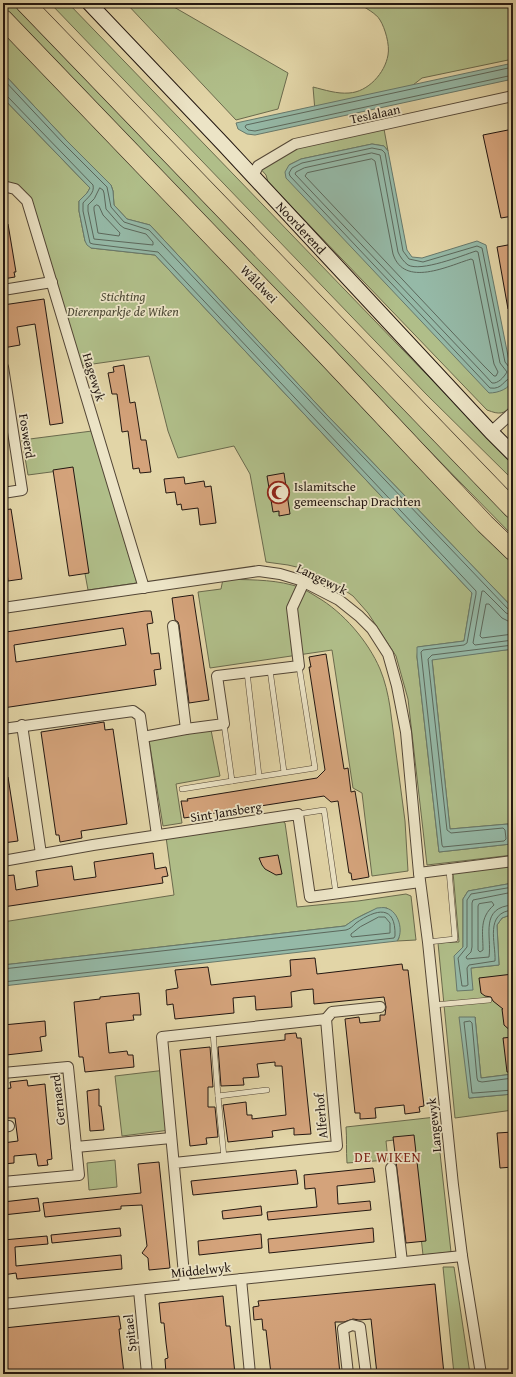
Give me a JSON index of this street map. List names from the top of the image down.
{
  "streets": {
    "highway": ["Wâldwei"],
    "street": [
      "Teslalaan",
      "Noorderend",
      "Hagewyk",
      "Foswerd",
      "Langewyk",
      "Sint Jansberg",
      "Gernaerd",
      "Alferhof",
      "Middelwyk",
      "Spitael"
    ]
  },
  "crossings": [
    ["Teslalaan", "Noorderend"],
    ["Hagewyk", "Langewyk"],
    ["Langewyk", "Middelwyk"],
    ["Middelwyk", "Spitael"]
  ],
  "districts": ["DE WIKEN"],
  "parks": ["Stichting Dierenparkje de Wiken"],
  "places": {
    "mosque": ["Islamitsche gemeenschap Drachten"]
  }
}
